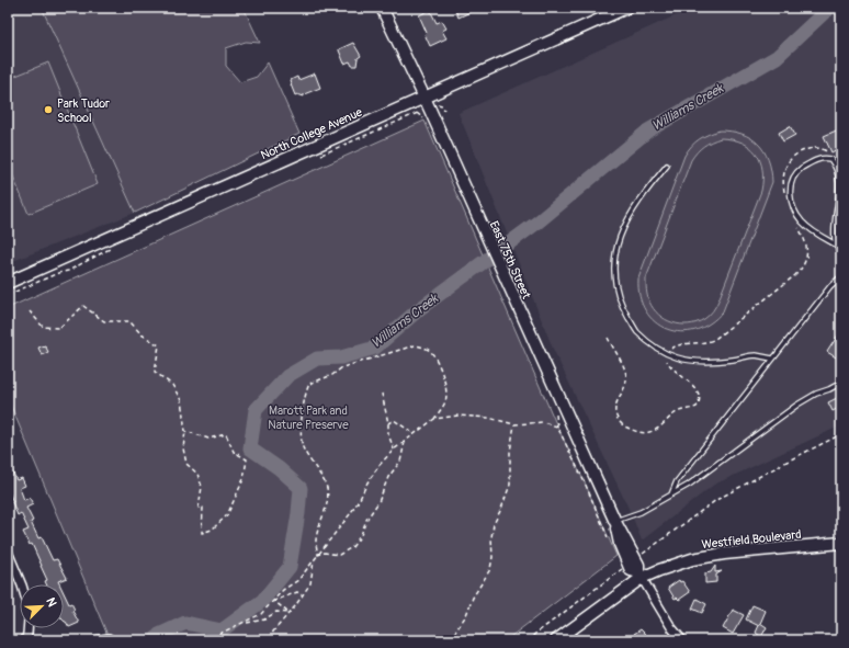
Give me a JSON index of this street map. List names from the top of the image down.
{
  "streets": {
    "street": ["North College Avenue", "East 75th Street", "Westfield Boulevard"]
  },
  "crossings": [
    ["North College Avenue", "East 75th Street"],
    ["East 75th Street", "Westfield Boulevard"]
  ],
  "water": ["Williams Creek"],
  "parks": ["Marott Park and Nature Preserve"],
  "places": ["Park Tudor School"],
  "north": "top right"
}
